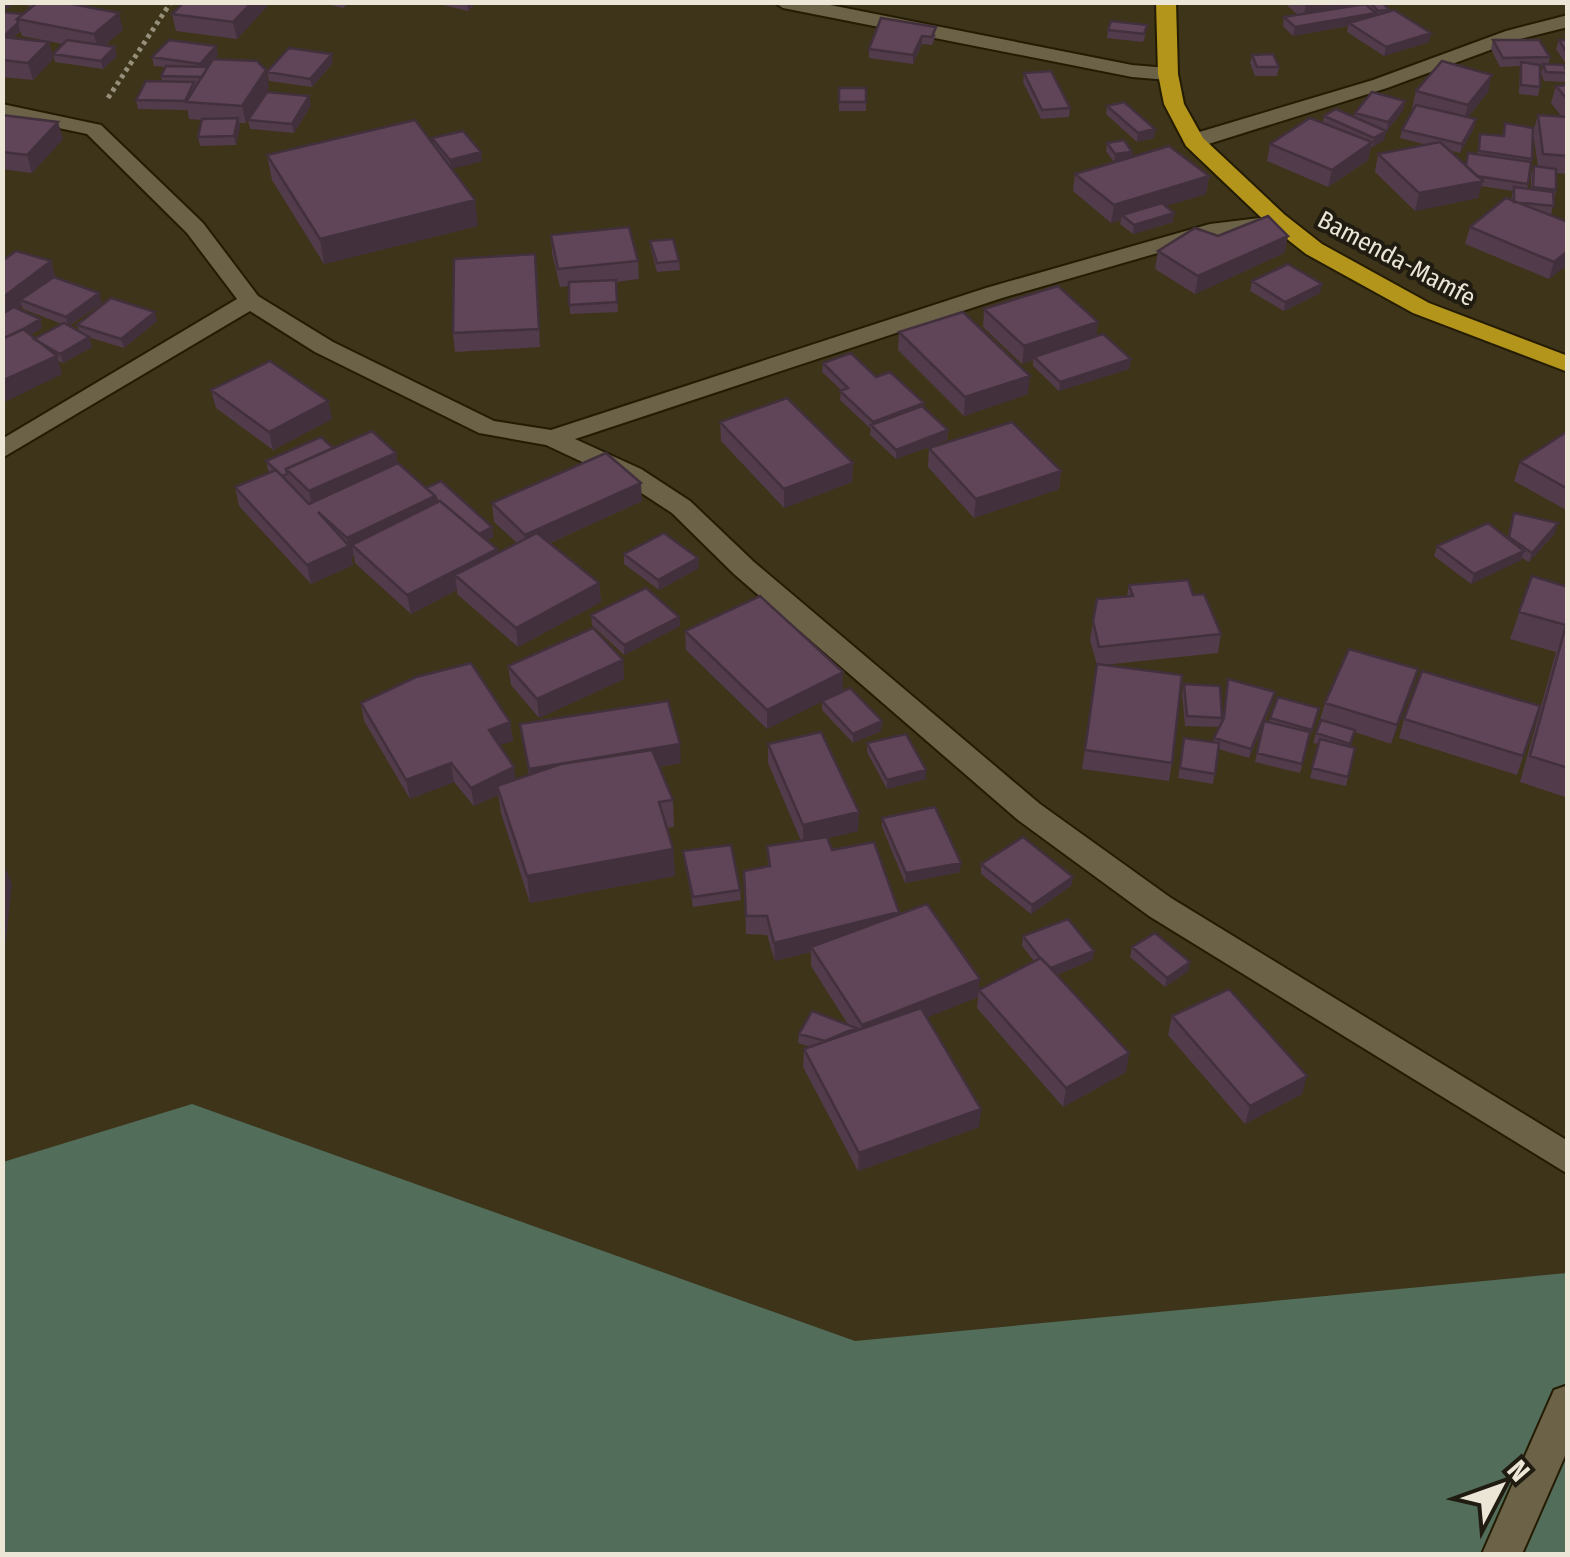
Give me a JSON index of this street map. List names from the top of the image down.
{
  "streets": {
    "highway": ["Bamenda-Mamfe"]
  },
  "north": "top right"
}
